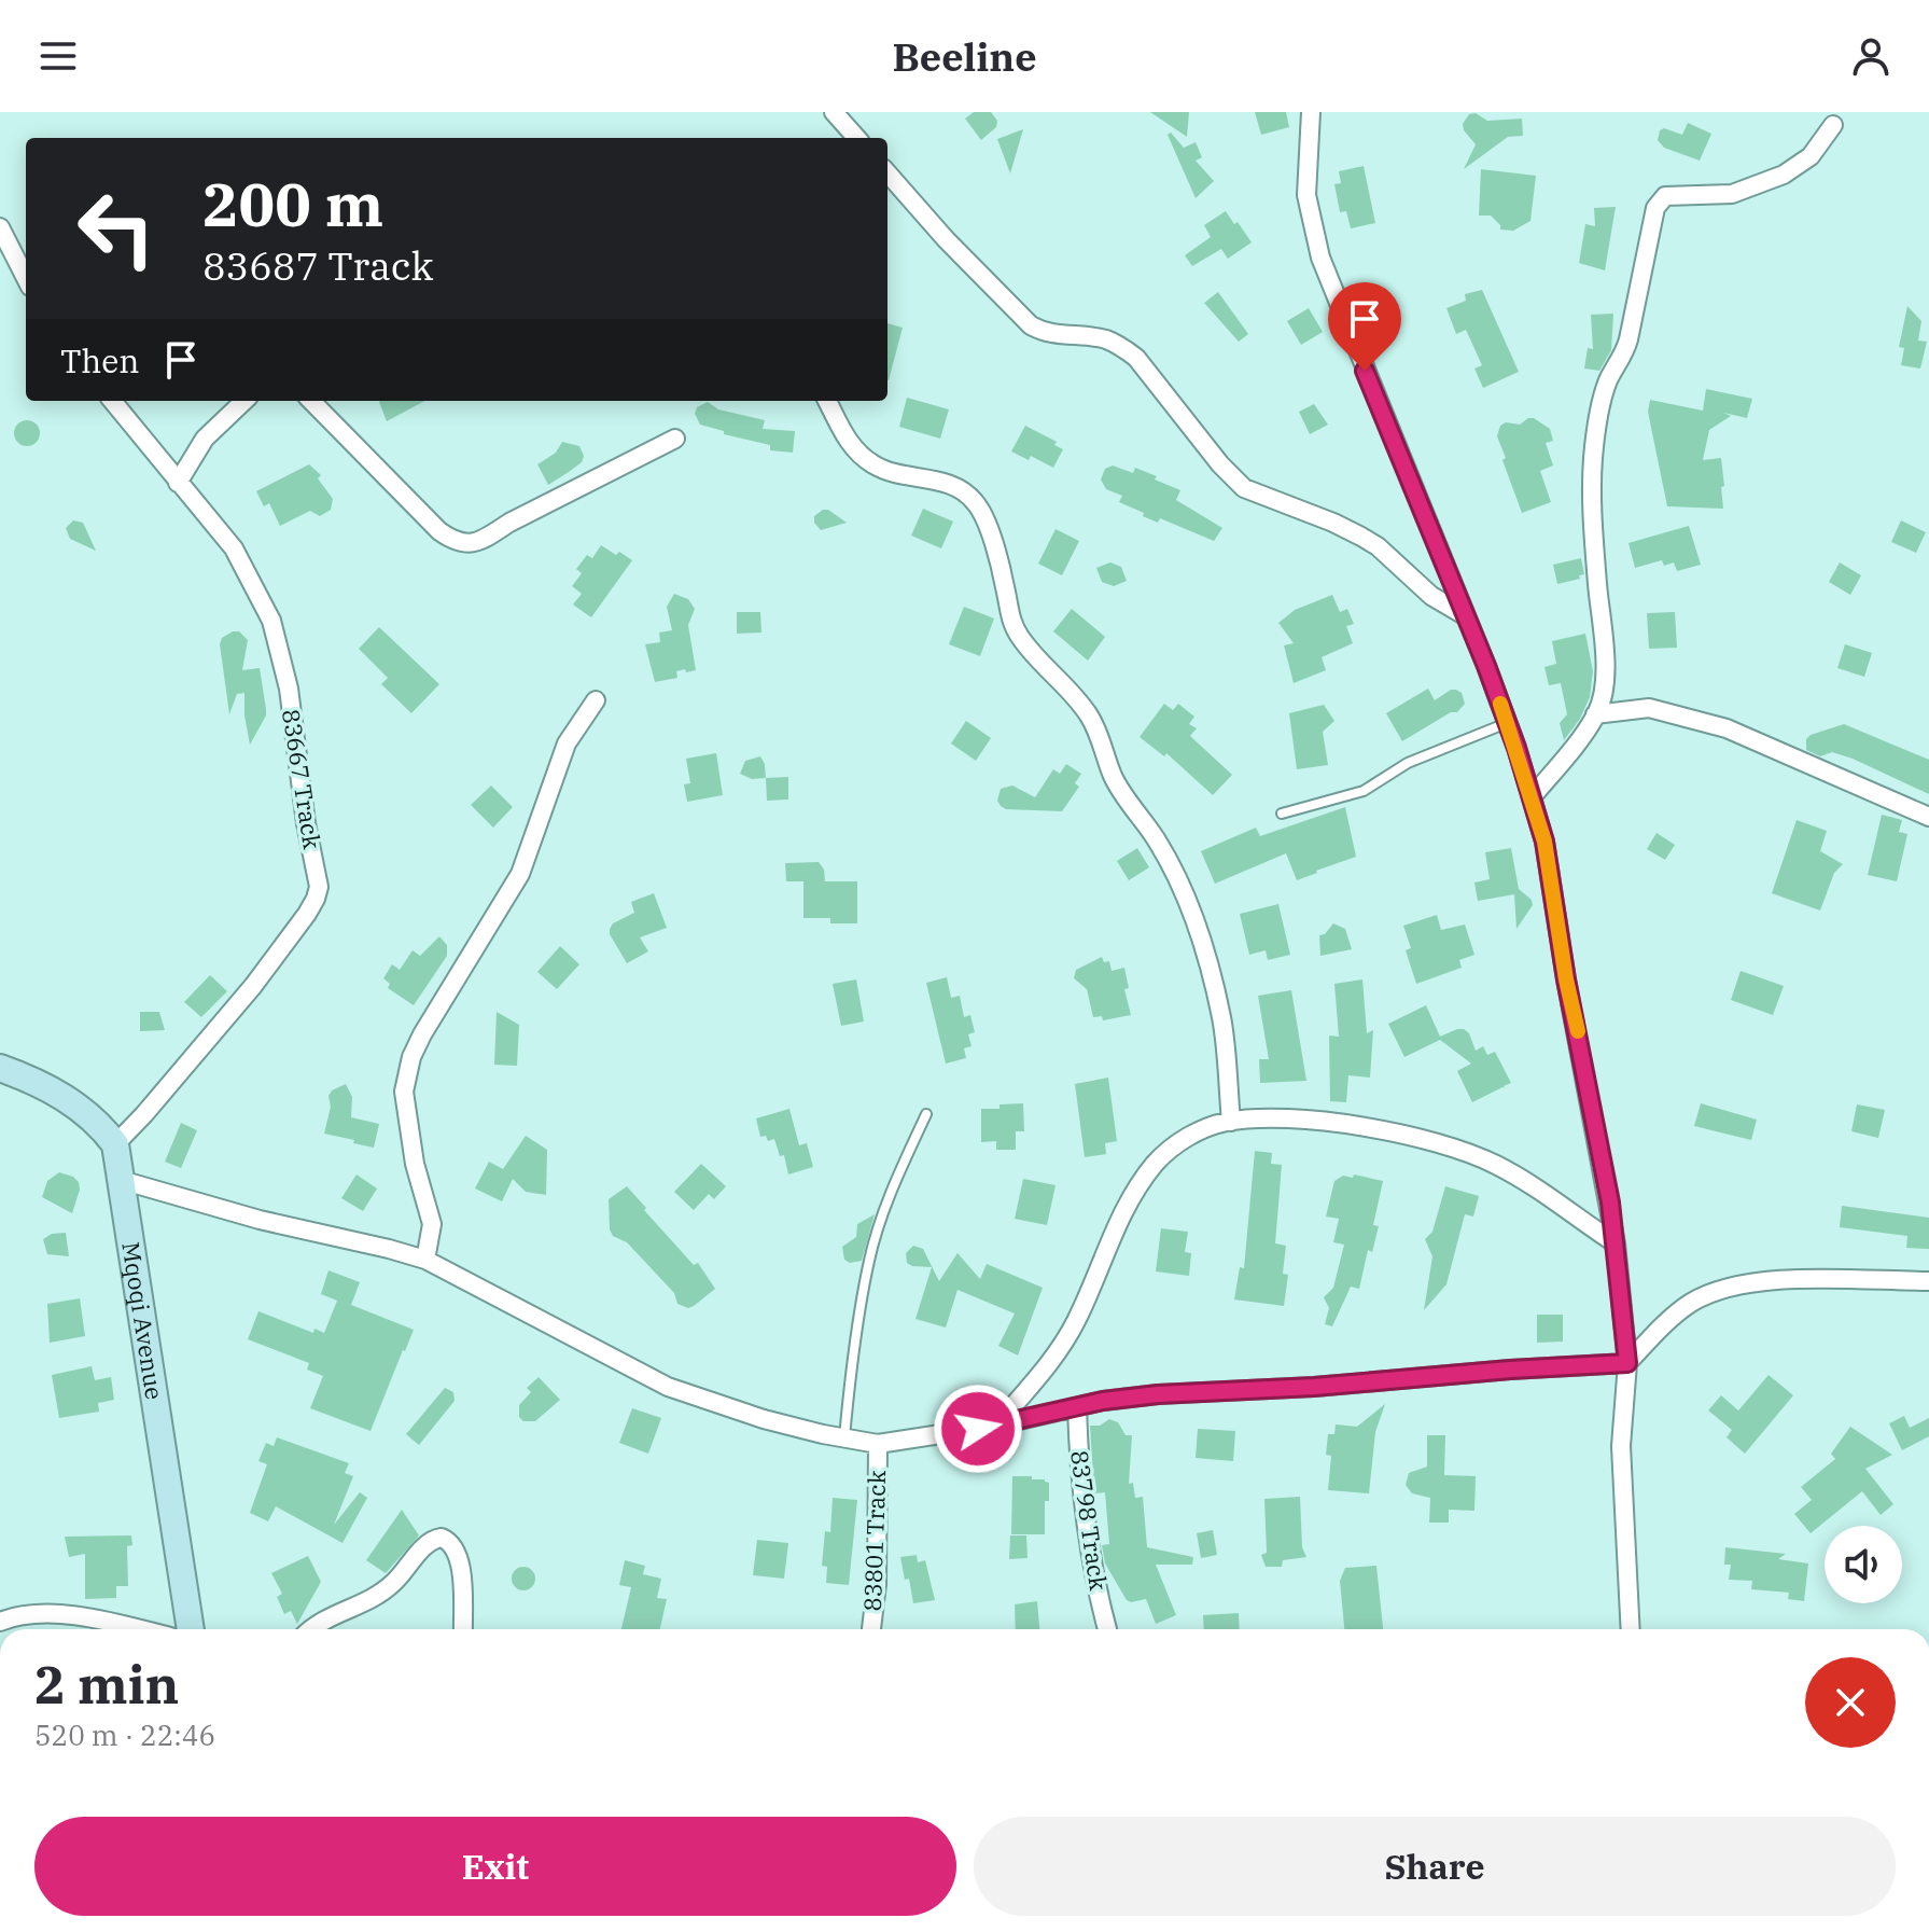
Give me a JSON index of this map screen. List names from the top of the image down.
{
  "streets": {
    "street": [
      "83667 Track",
      "Mqoqi Avenue",
      "83798 Track",
      "83801 Track"
    ]
  },
  "crossings": [
    ["83667 Track", "Mqoqi Avenue"]
  ],
  "page": {
    "header": "Beeline",
    "turn": ["200 m", "83687 Track"],
    "then": "Then",
    "heading": ["2 min", "520 m · 22:46"],
    "buttons": ["Exit", "Share"]
  }
}
